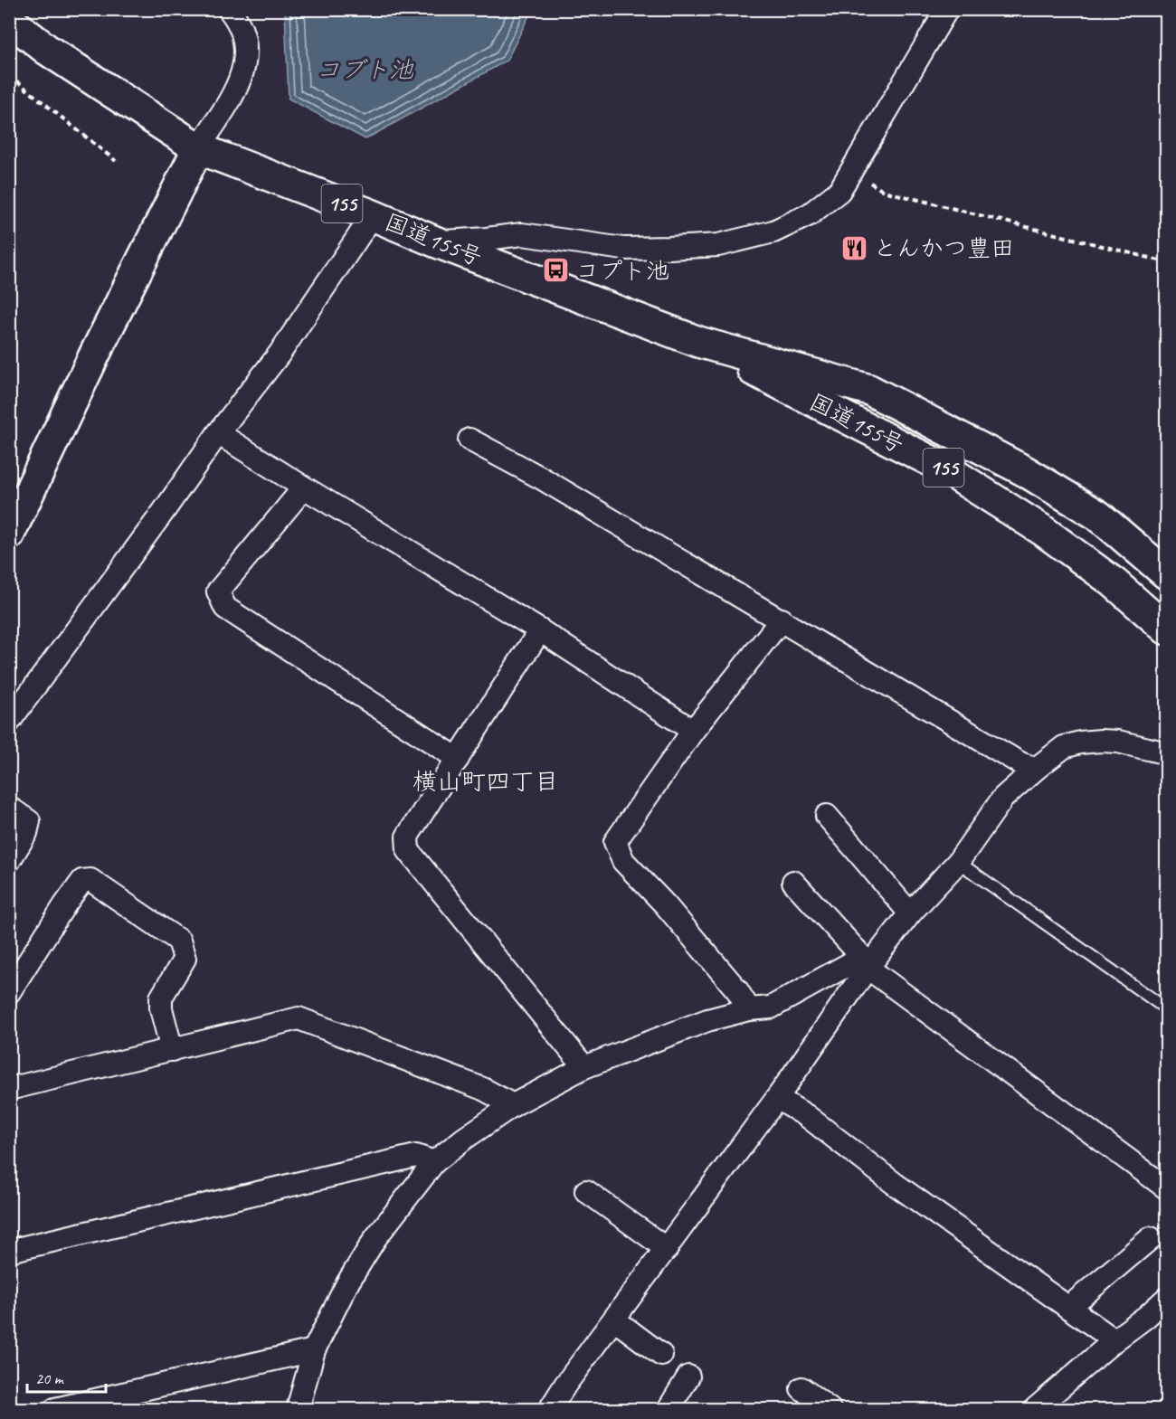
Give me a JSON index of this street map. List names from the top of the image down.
{
  "streets": {
    "main road": ["155", "国道155号"]
  },
  "districts": ["横山町四丁目"],
  "water": ["コブト池"],
  "places": {
    "restaurant": ["とんかつ豊田"],
    "bus stop": ["コプト池"]
  },
  "scale_bar": "20 m"
}
